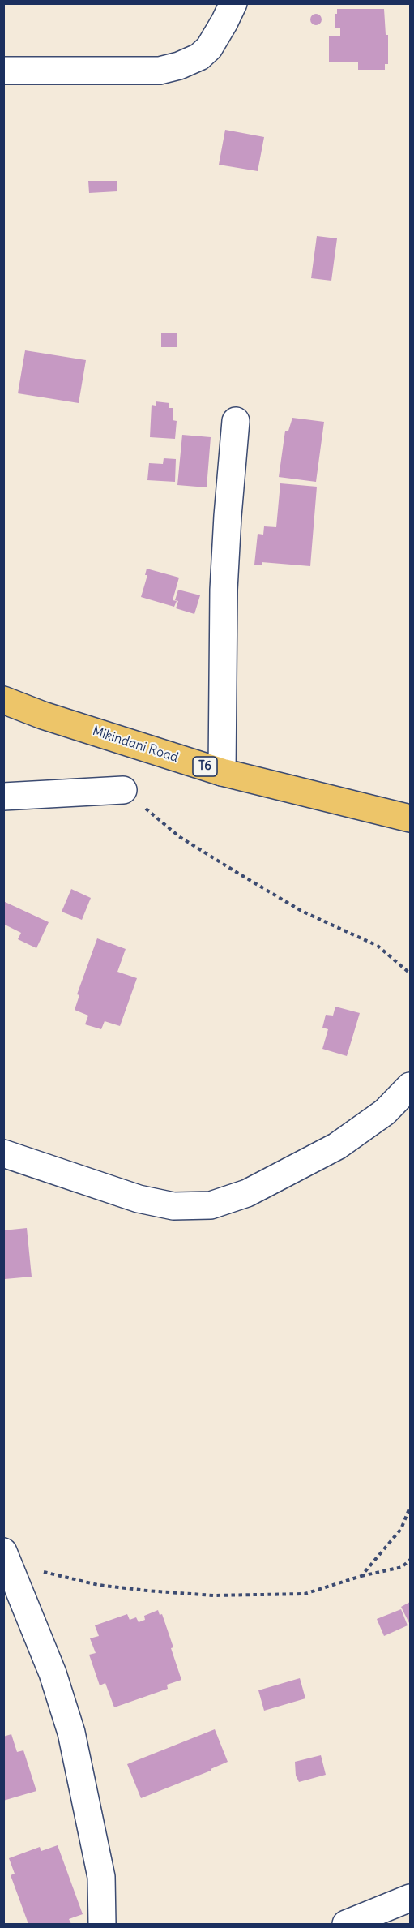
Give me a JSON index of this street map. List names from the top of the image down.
{
  "streets": {
    "highway": ["Mikindani Road", "T6"]
  }
}
